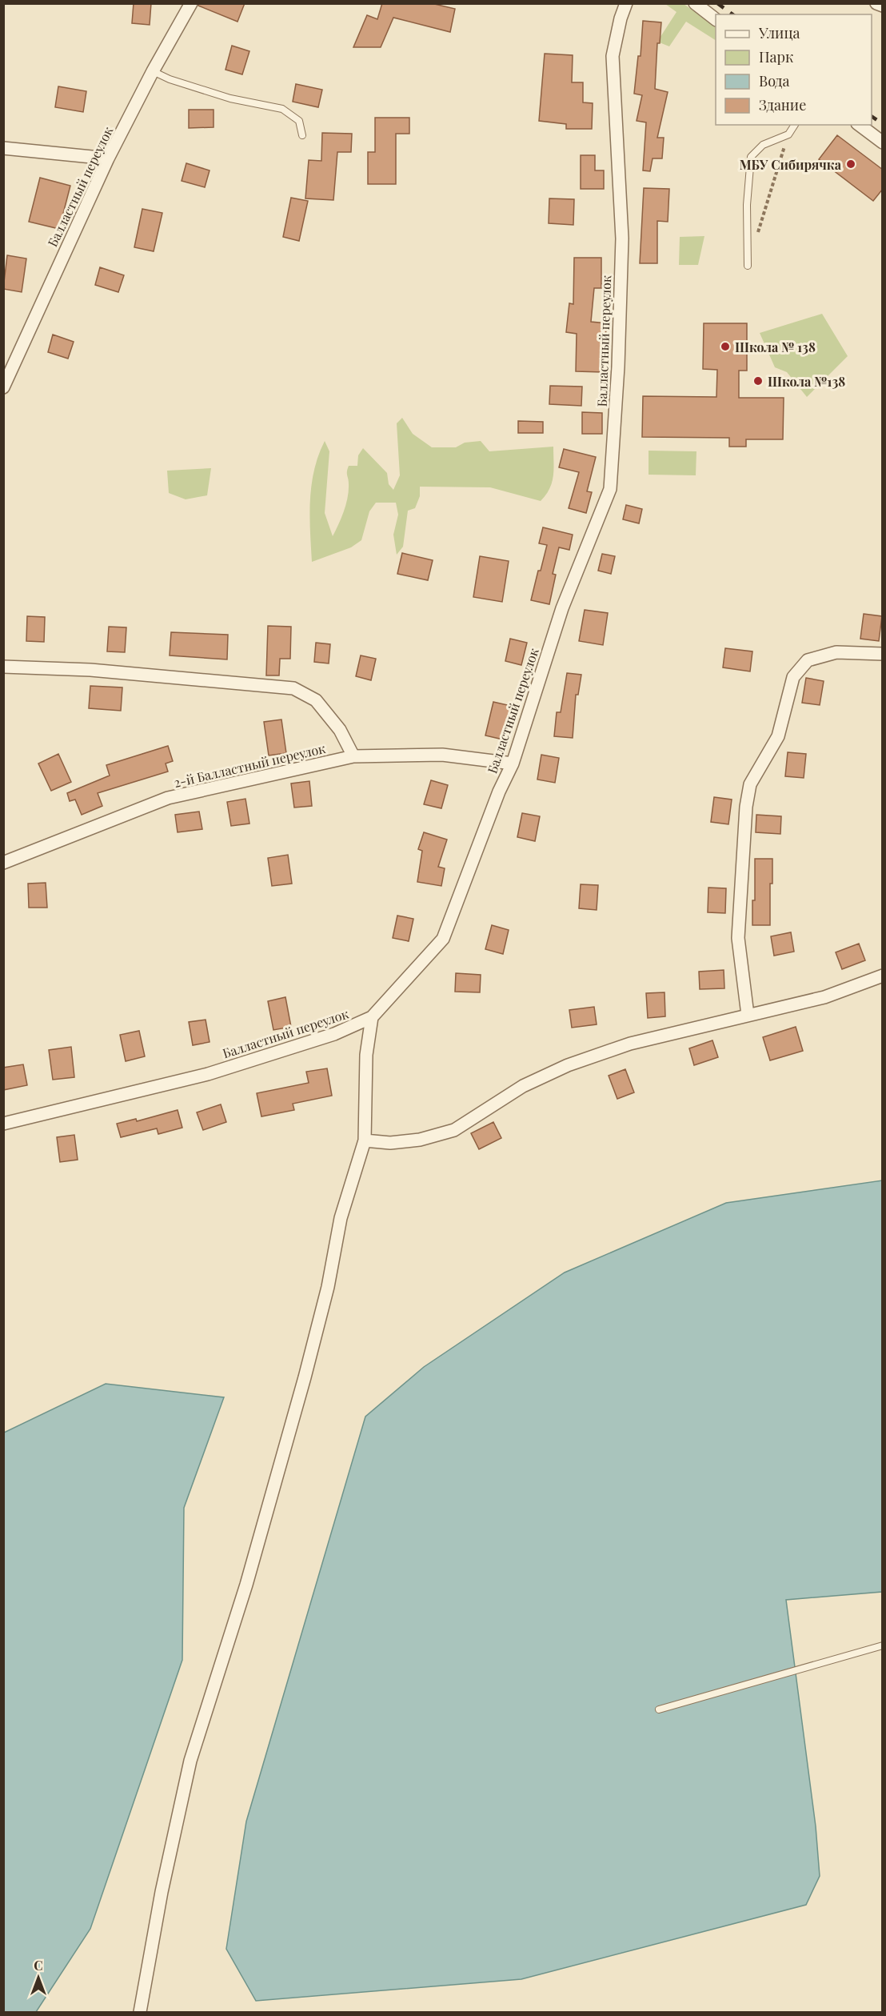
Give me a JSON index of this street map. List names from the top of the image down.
{
  "streets": {
    "street": ["Балластный переулок", "2-й Балластный переулок"]
  },
  "crossings": [
    ["Балластный переулок", "2-й Балластный переулок"]
  ],
  "places": ["МБУ Сибирячка", "Школа № 138", "Школа №138"],
  "legend": [
    "Улица",
    "Парк",
    "Вода",
    "Здание"
  ],
  "north": "top"
}
